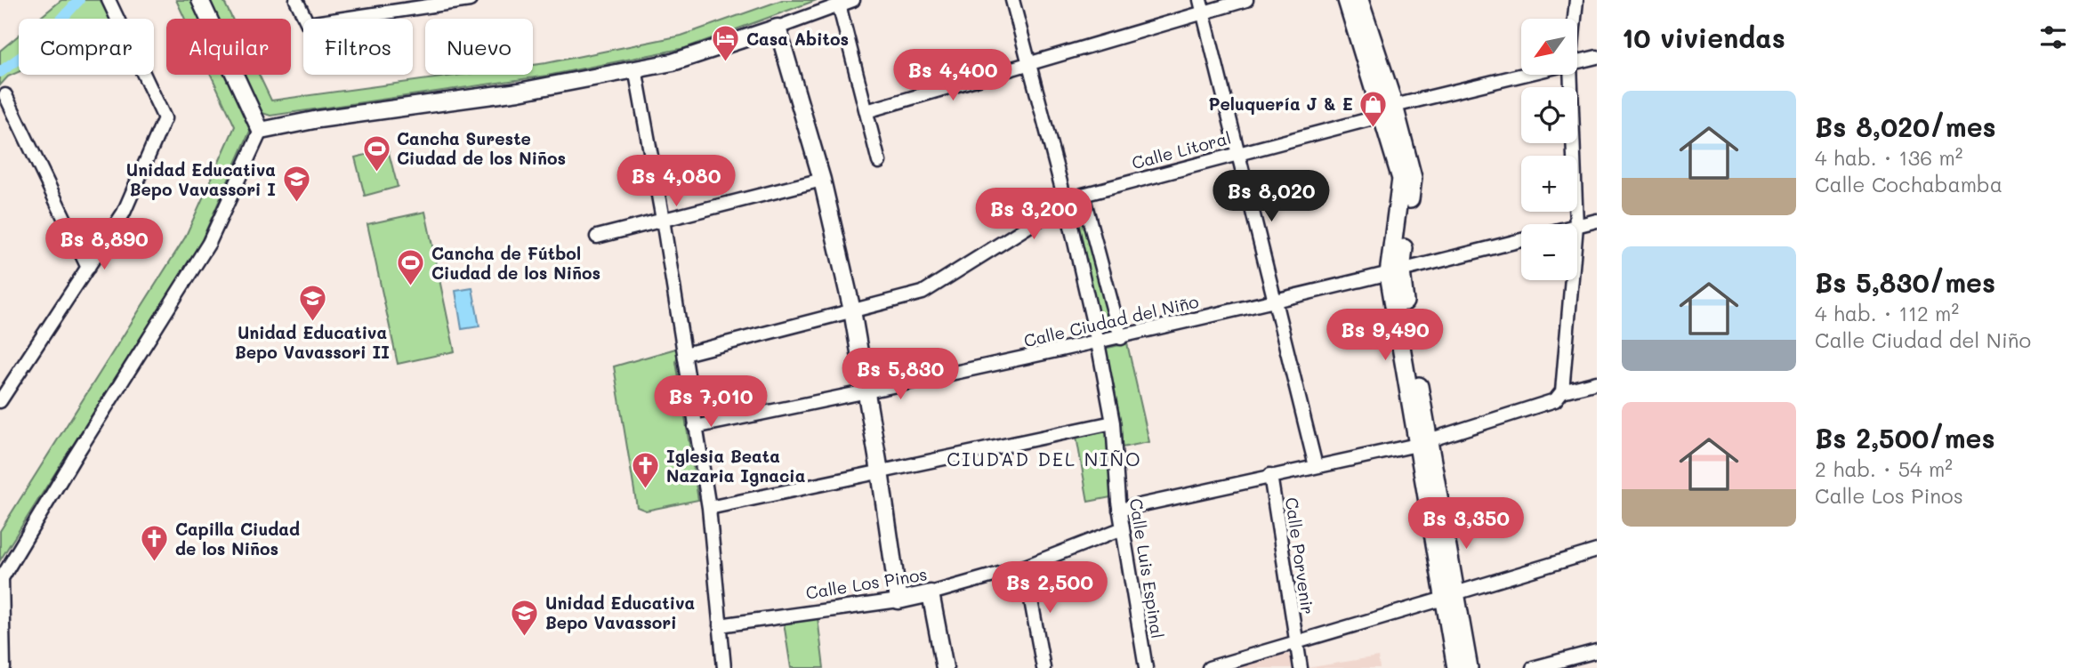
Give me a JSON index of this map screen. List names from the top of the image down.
{
  "streets": {
    "street": [
      "Calle Litoral",
      "Calle Ciudad del Niño",
      "Calle Porvenir",
      "Calle Luis Espinal",
      "Calle Los Pinos"
    ]
  },
  "crossings": [
    ["Calle Litoral", "Calle Luis Espinal"],
    ["Calle Ciudad del Niño", "Calle Luis Espinal"],
    ["Calle Luis Espinal", "Calle Los Pinos"]
  ],
  "districts": ["CIUDAD DEL NIÑO"],
  "places": {
    "hotel": ["Casa Abitos"],
    "shop": ["Peluquería J & E"],
    "sports": ["Cancha Sureste Ciudad de los Niños", "Cancha de Fútbol Ciudad de los Niños"],
    "school or university": ["Unidad Educativa Bepo Vavassori I", "Unidad Educativa Bepo Vavassori II", "Unidad Educativa Bepo Vavassori"],
    "church": ["Iglesia Beata Nazaria Ignacia", "Capilla Ciudad de los Niños"]
  },
  "north": "bottom left",
  "page": {
    "heading": "10 viviendas",
    "map_buttons": ["+", "−"],
    "chip": [
      "Comprar",
      "Alquilar",
      "Filtros",
      "Nuevo"
    ],
    "price": [
      "Bs 4,400",
      "Bs 4,080",
      "Bs 8,020",
      "Bs 3,200",
      "Bs 8,890",
      "Bs 9,490",
      "Bs 5,830",
      "Bs 7,010",
      "Bs 3,350",
      "Bs 2,500"
    ],
    "list": [
      {
        "name": "Bs 8,020/mes",
        "note": "4 hab. · 136 m² · Calle Cochabamba"
      },
      {
        "name": "Bs 5,830/mes",
        "note": "4 hab. · 112 m² · Calle Ciudad del Niño"
      },
      {
        "name": "Bs 2,500/mes",
        "note": "2 hab. · 54 m² · Calle Los Pinos"
      }
    ]
  }
}
